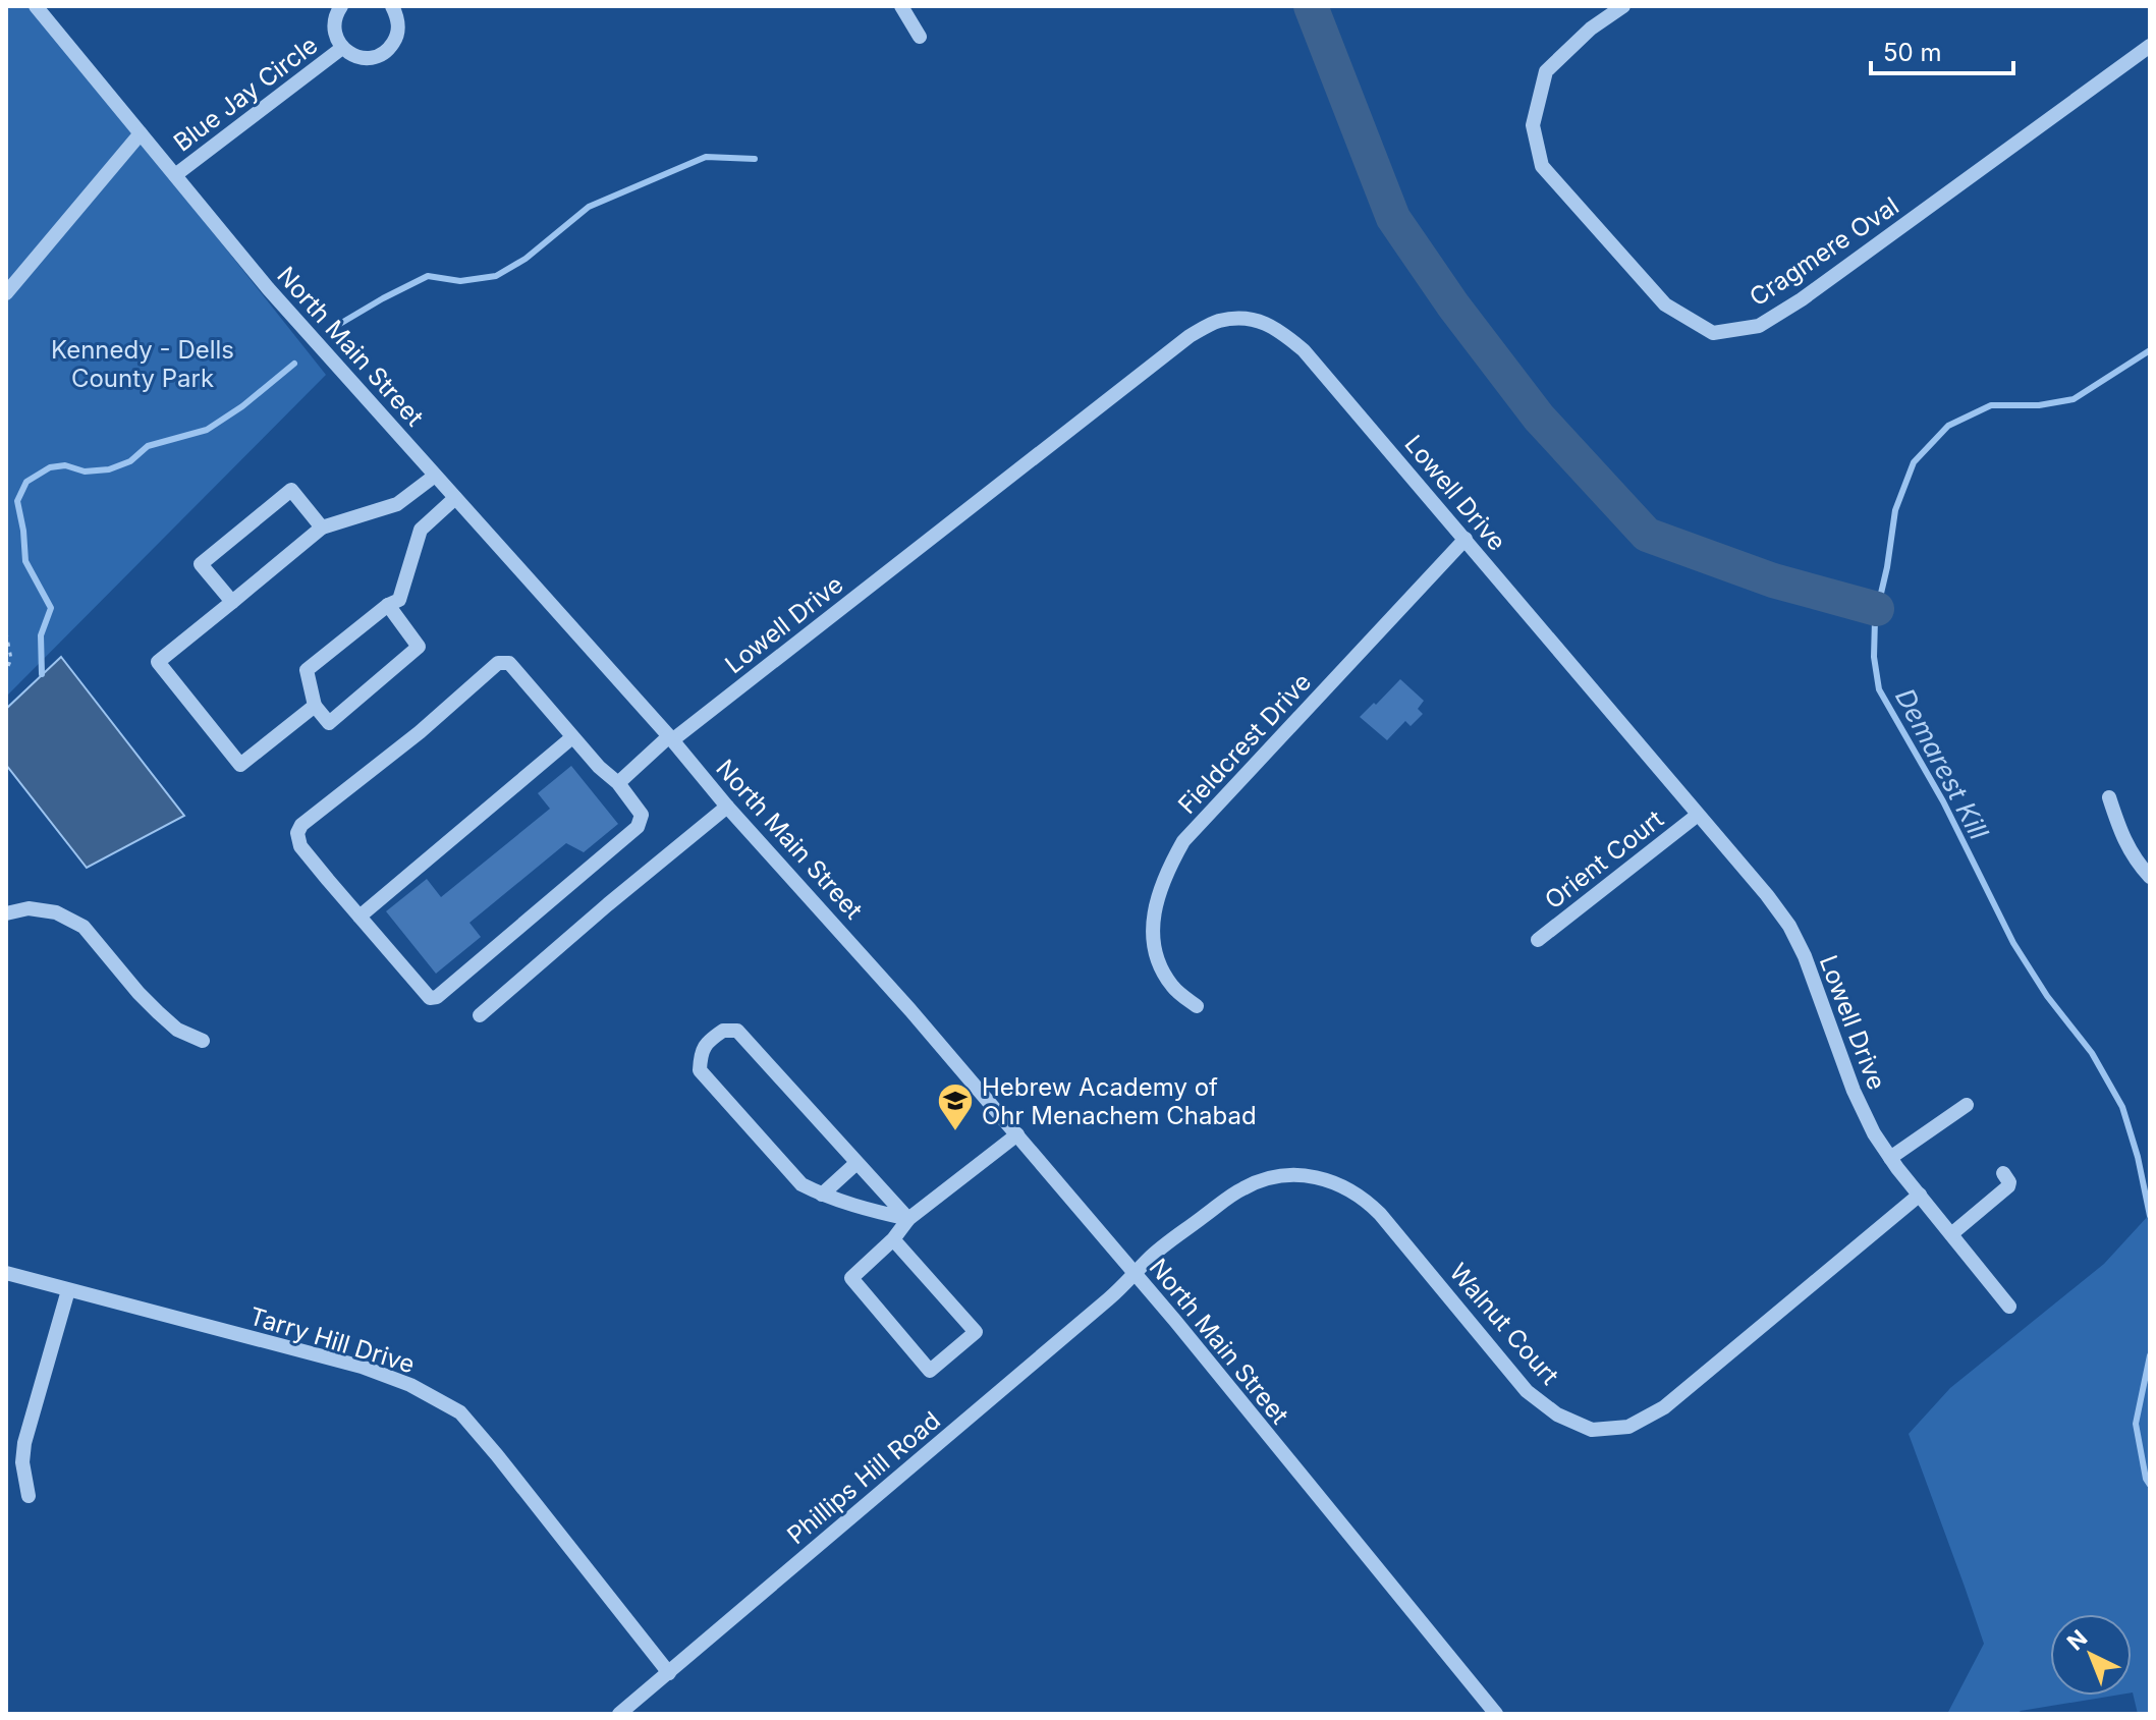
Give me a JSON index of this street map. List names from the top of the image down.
{
  "streets": {
    "street": [
      "Blue Jay Circle",
      "Cragmere Oval",
      "North Main Street",
      "Lowell Drive",
      "Fieldcrest Drive",
      "Orient Court",
      "Walnut Court",
      "Tarry Hill Drive",
      "Phillips Hill Road"
    ]
  },
  "crossings": [
    ["Blue Jay Circle", "North Main Street"],
    ["North Main Street", "Lowell Drive"],
    ["North Main Street", "Walnut Court"],
    ["North Main Street", "Phillips Hill Road"],
    ["Lowell Drive", "Fieldcrest Drive"],
    ["Lowell Drive", "Orient Court"],
    ["Lowell Drive", "Walnut Court"],
    ["Walnut Court", "Phillips Hill Road"],
    ["Tarry Hill Drive", "Phillips Hill Road"]
  ],
  "water": ["Demarest Kill"],
  "parks": ["Kennedy - Dells County Park"],
  "places": {
    "school or university": ["Hebrew Academy of Ohr Menachem Chabad"]
  },
  "scale_bar": "50 m",
  "north": "top left"
}
